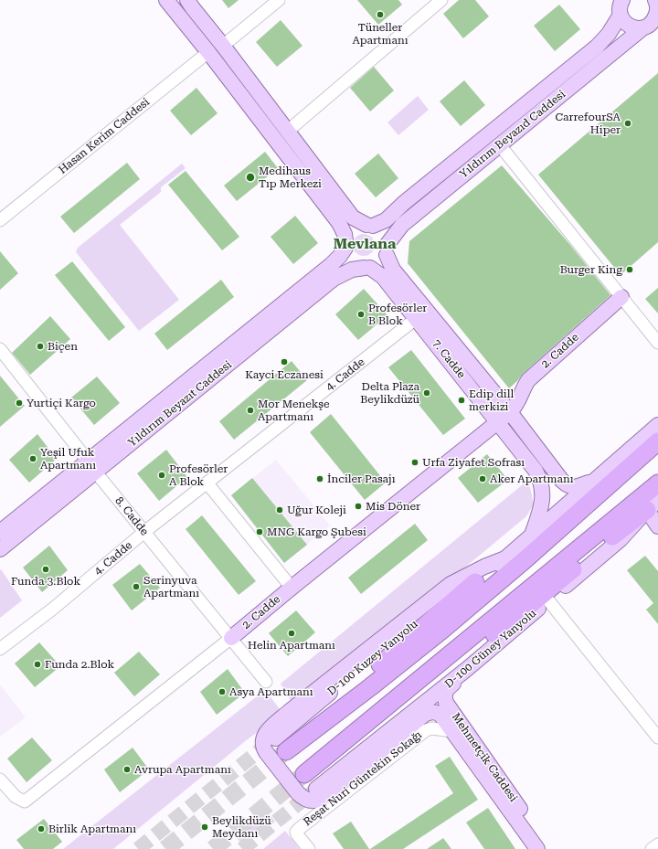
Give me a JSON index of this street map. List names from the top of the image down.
{
  "streets": {
    "main road": [
      "Yıldırım Beyazıd Caddesi",
      "2. Cadde",
      "7. Cadde",
      "Yıldırım Beyazıt Caddesi",
      "D-100 Güney Yanyolu",
      "D-100 Kuzey Yanyolu",
      "Mehmetçik Caddesi"
    ],
    "street": [
      "Hasan Kerim Caddesi",
      "4. Cadde",
      "8. Cadde",
      "Reşat Nuri Güntekin Sokağı"
    ]
  },
  "crossings": [
    ["Yıldırım Beyazıd Caddesi", "7. Cadde"],
    ["Yıldırım Beyazıd Caddesi", "Yıldırım Beyazıt Caddesi"],
    ["2. Cadde", "7. Cadde"],
    ["2. Cadde", "8. Cadde"],
    ["7. Cadde", "4. Cadde"],
    ["7. Cadde", "Yıldırım Beyazıt Caddesi"],
    ["4. Cadde", "8. Cadde"],
    ["Yıldırım Beyazıt Caddesi", "8. Cadde"],
    ["D-100 Güney Yanyolu", "Mehmetçik Caddesi"],
    ["D-100 Kuzey Yanyolu", "Mehmetçik Caddesi"],
    ["Mehmetçik Caddesi", "Reşat Nuri Güntekin Sokağı"]
  ],
  "districts": ["Mevlana"],
  "places": [
    "Tüneller Apartmanı",
    "CarrefourSA Hiper",
    "Medihaus Tıp Merkezi",
    "Burger King",
    "Profesörler B Blok",
    "Biçen",
    "Kayci Eczanesi",
    "Delta Plaza Beylikdüzü",
    "Edip dill merkizi",
    "Yurtiçi Kargo",
    "Mor Menekşe Apartmanı",
    "Yeşil Ufuk Apartmanı",
    "Urfa Ziyafet Sofrası",
    "Profesörler A Blok",
    "İnciler Pasajı",
    "Aker Apartmanı",
    "Mis Döner",
    "Uğur Koleji",
    "MNG Kargo Şubesi",
    "Funda 3.Blok",
    "Serinyuva Apartmanı",
    "Helin Apartmanı",
    "Funda 2.Blok",
    "Asya Apartmanı",
    "Avrupa Apartmanı",
    "Beylikdüzü Meydanı",
    "Birlik Apartmanı"
  ]
}
